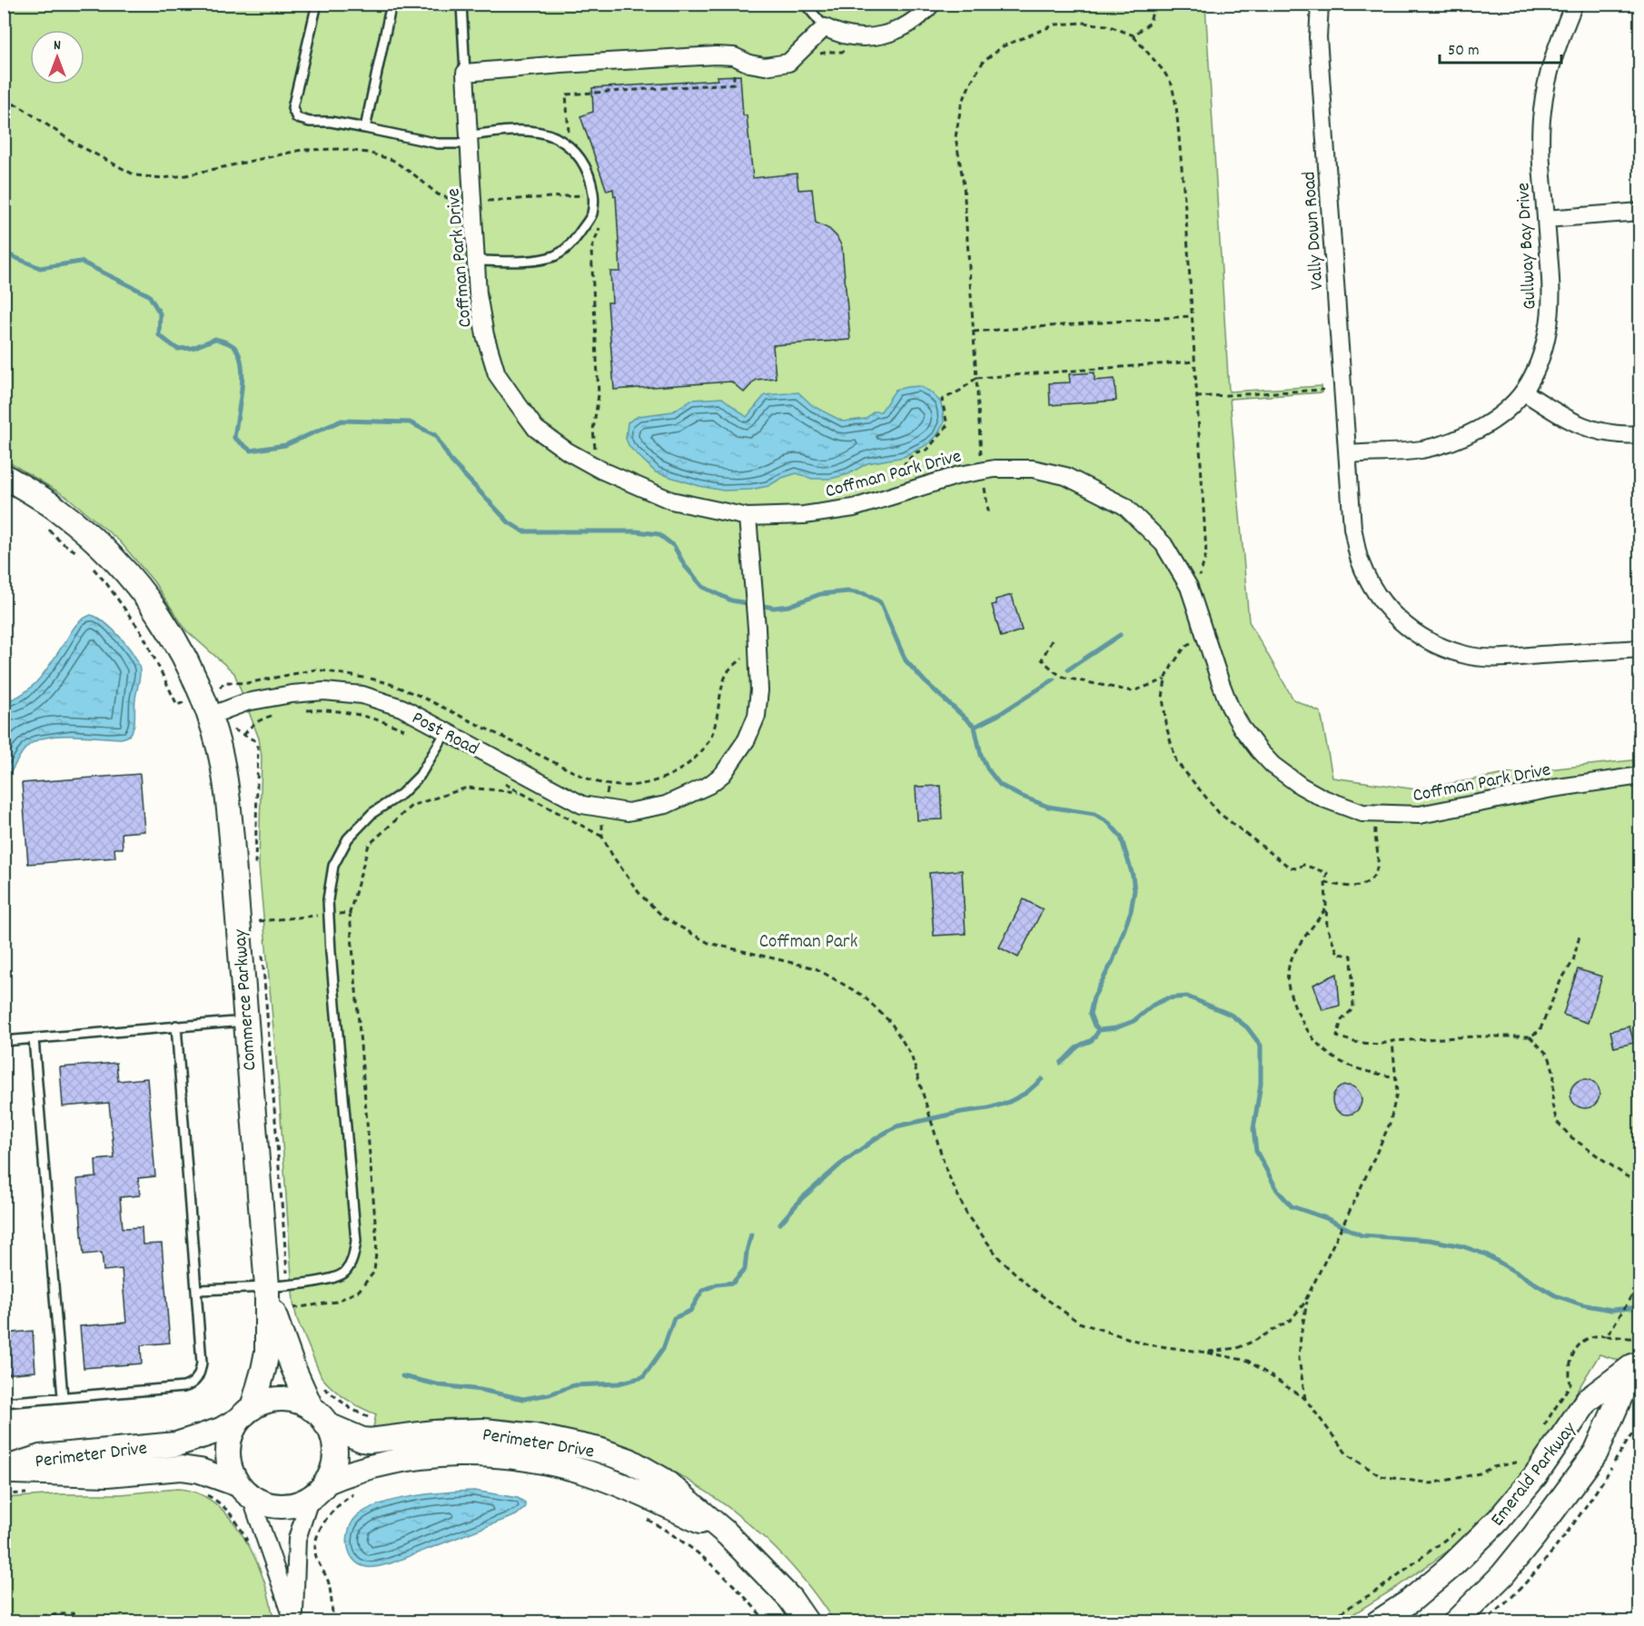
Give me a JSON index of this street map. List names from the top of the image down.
{
  "streets": {
    "main road": ["Commerce Parkway", "Perimeter Drive", "Emerald Parkway"],
    "street": [
      "Vally Down Road",
      "Gullway Bay Drive",
      "Coffman Park Drive",
      "Post Road"
    ]
  },
  "crossings": [
    ["Vally Down Road", "Gullway Bay Drive"],
    ["Coffman Park Drive", "Post Road"],
    ["Post Road", "Commerce Parkway"],
    ["Commerce Parkway", "Perimeter Drive"]
  ],
  "parks": ["Coffman Park"],
  "scale_bar": "50 m",
  "north": "top"
}
